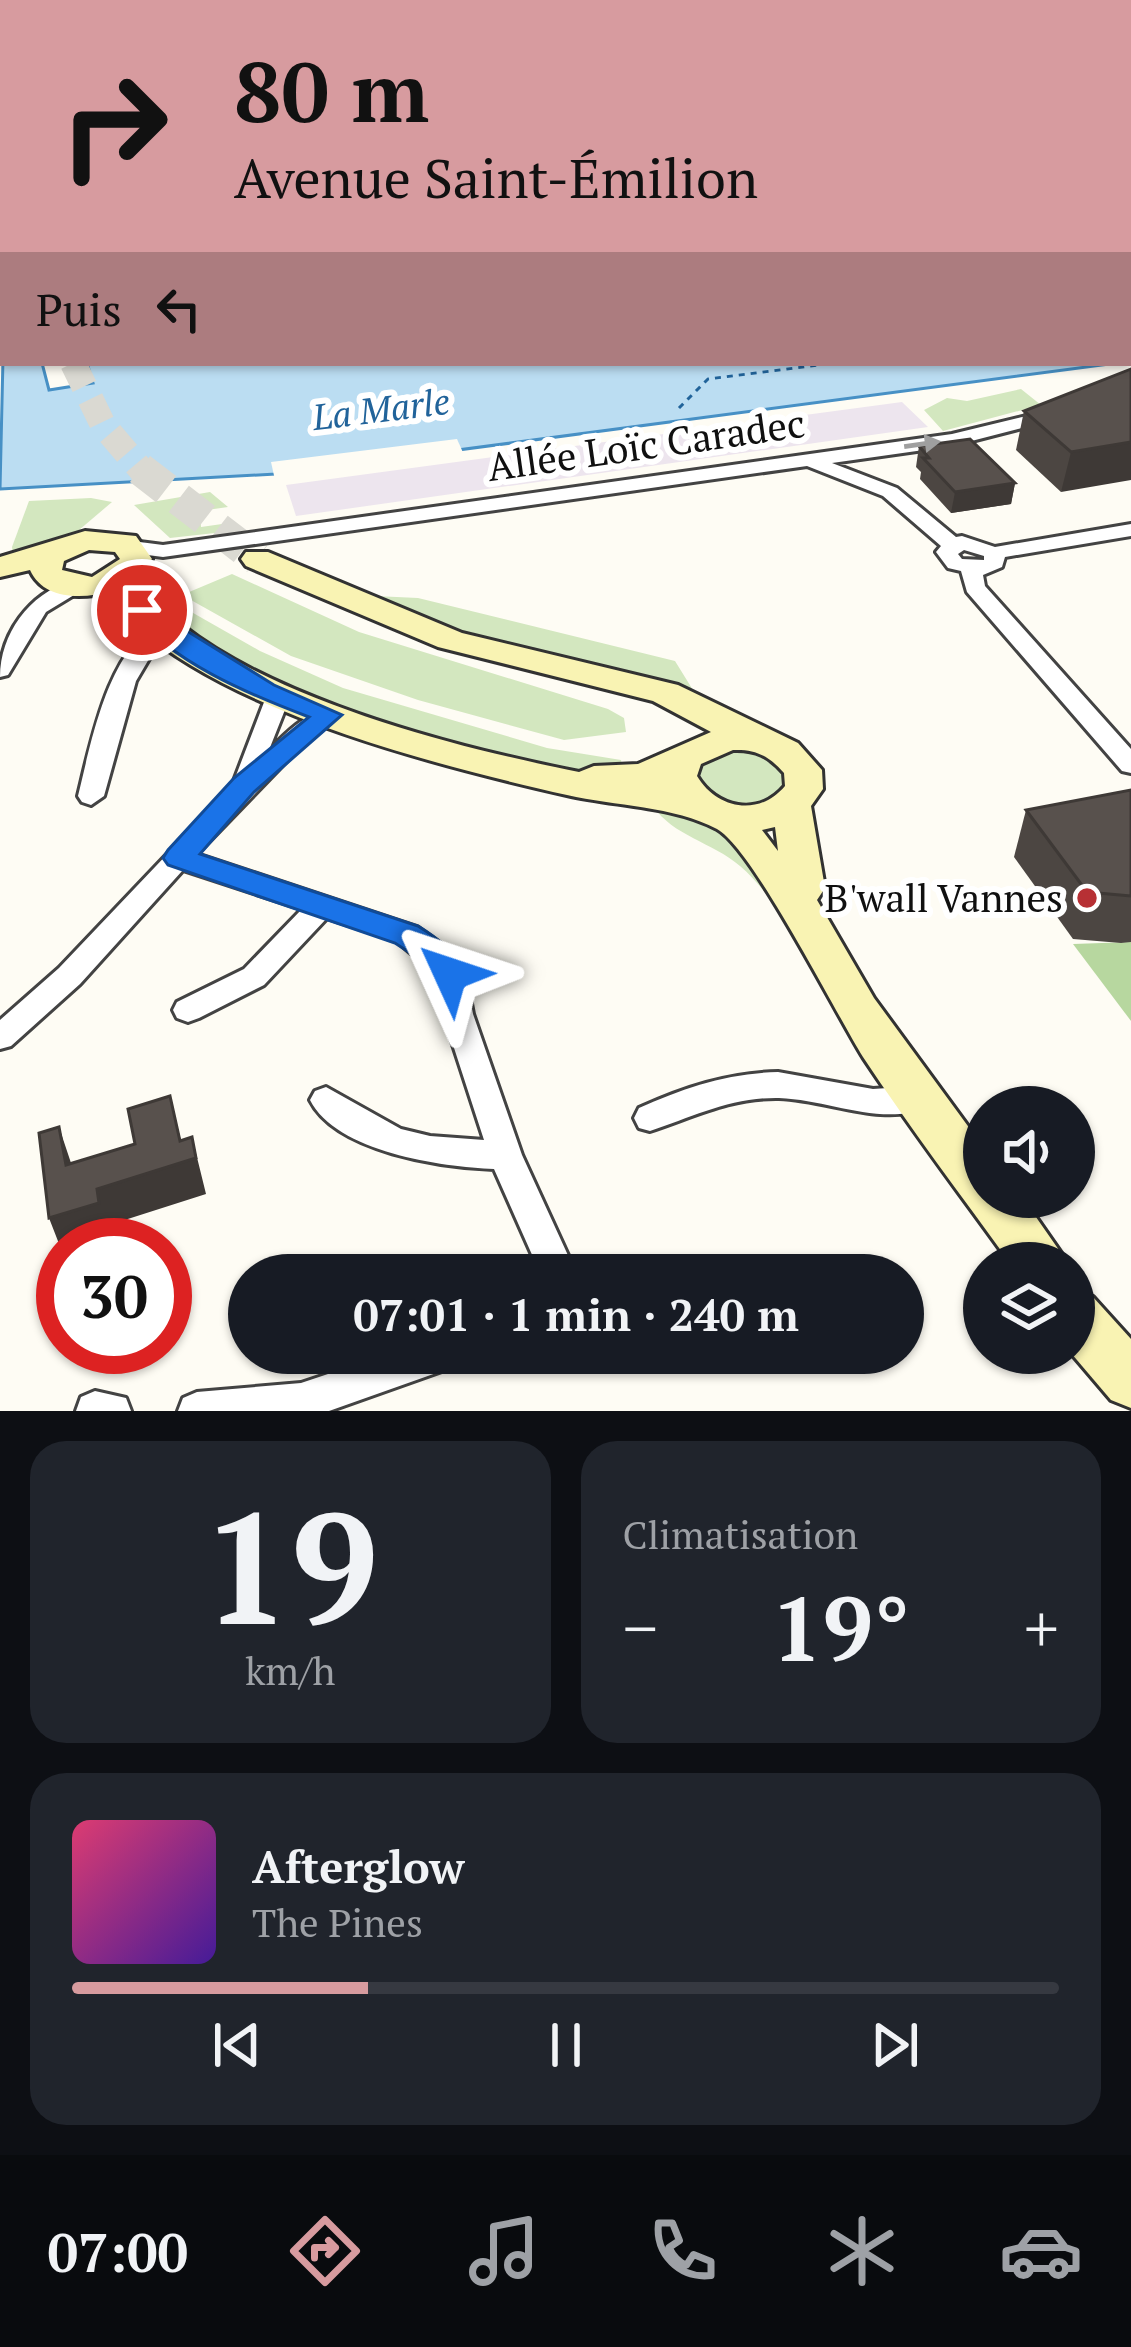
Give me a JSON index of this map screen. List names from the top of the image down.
{
  "streets": {
    "street": ["Allée Loïc Caradec"]
  },
  "water": ["La Marle"],
  "places": ["B'wall Vannes"],
  "page": {
    "turn": ["80 m", "Avenue Saint-Émilion"],
    "then": "Puis",
    "limit": "30",
    "trip": "07:01 · 1 min · 240 m",
    "tile": [
      ["19", "km/h"],
      "Climatisation"
    ],
    "heat": ["−", "19°", "+"],
    "song": ["Afterglow", "The Pines"],
    "tabs": "07:00"
  }
}
